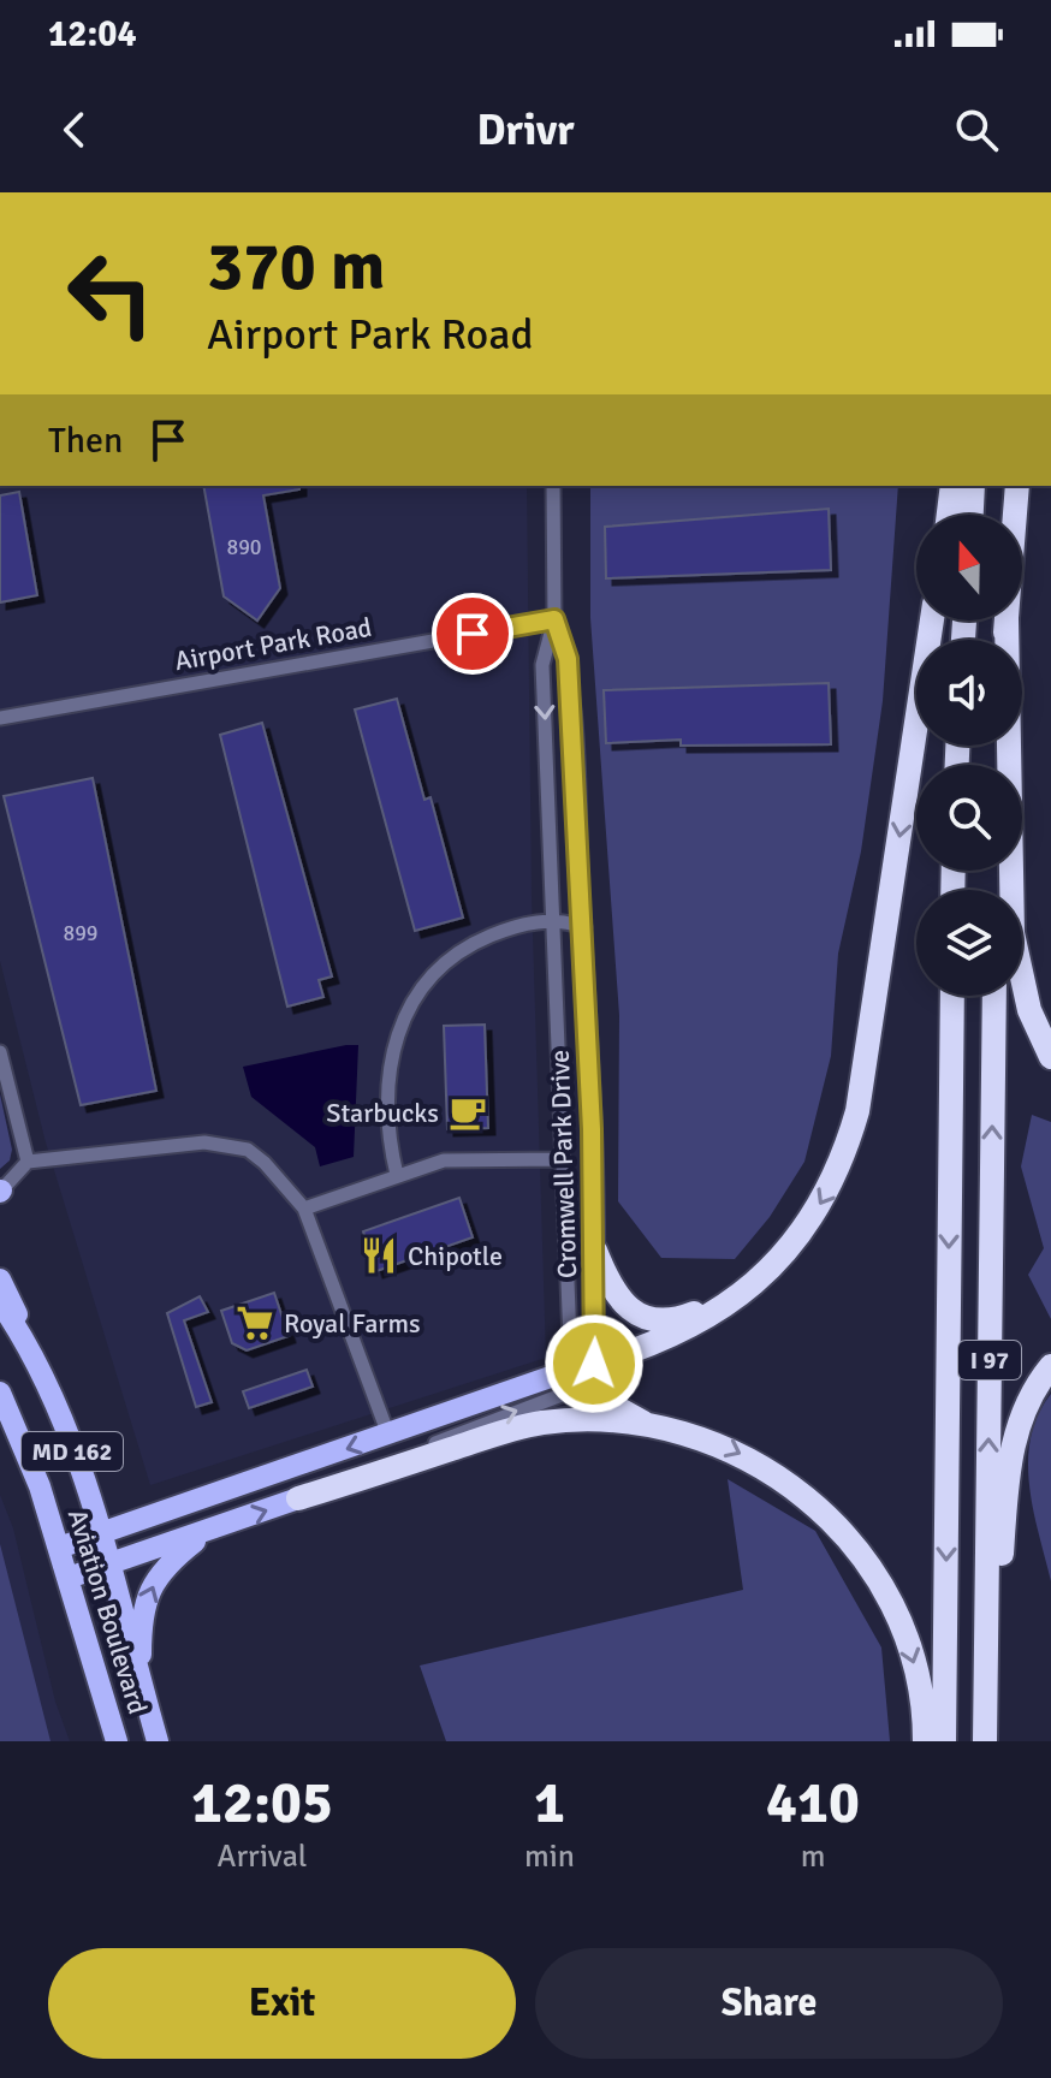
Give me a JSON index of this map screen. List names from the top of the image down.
{
  "streets": {
    "highway": ["I 97"],
    "main road": ["MD 162", "Aviation Boulevard"],
    "street": ["Airport Park Road", "Cromwell Park Drive"]
  },
  "crossings": [
    ["Airport Park Road", "Cromwell Park Drive"]
  ],
  "places": {
    "cafe": ["Starbucks"],
    "restaurant": ["Chipotle"],
    "supermarket": ["Royal Farms"]
  },
  "house_numbers": ["890", "899"],
  "north": "top",
  "page": {
    "status": "12:04",
    "header": "Drivr",
    "turn": ["370 m", "Airport Park Road"],
    "then": "Then",
    "eta": [
      "12:05",
      "Arrival",
      "1",
      "min",
      "410",
      "m"
    ],
    "buttons": ["Exit", "Share"]
  }
}
